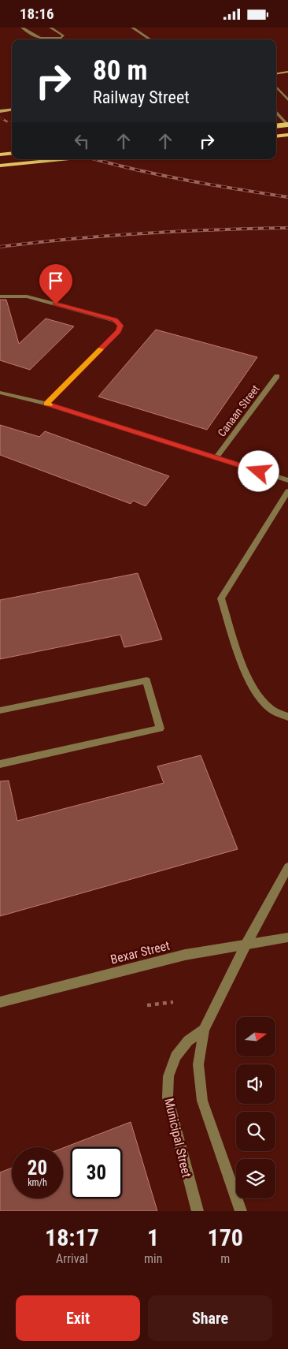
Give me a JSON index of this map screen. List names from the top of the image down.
{
  "streets": {
    "street": ["Canaan Street", "Bexar Street", "Municipal Street"]
  },
  "crossings": [
    ["Bexar Street", "Municipal Street"]
  ],
  "north": "right",
  "page": {
    "status": "18:16",
    "turn": ["80 m", "Railway Street"],
    "speed": "20 km/h",
    "limit": "30",
    "eta": [
      "18:17",
      "Arrival",
      "1",
      "min",
      "170",
      "m"
    ],
    "buttons": ["Exit", "Share"]
  }
}
